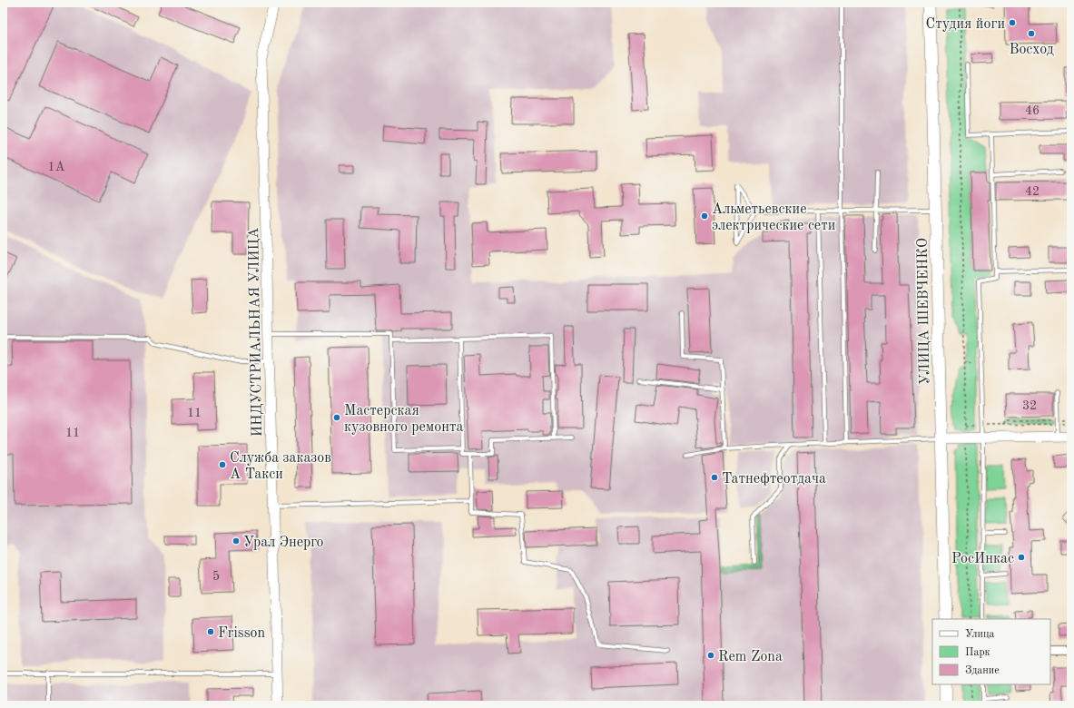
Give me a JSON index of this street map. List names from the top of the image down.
{
  "streets": {
    "main road": ["УЛИЦА ШЕВЧЕНКО"],
    "street": ["ИНДУСТРИАЛЬНАЯ УЛИЦА"]
  },
  "places": [
    "Студия йоги",
    "Восход",
    "Альметьевские электрические сети",
    "Мастерская кузовного ремонта",
    "Служба заказов А Такси",
    "Татнефтеотдача",
    "Урал Энерго",
    "РосИнкас",
    "Frisson",
    "Rem Zona"
  ],
  "house_numbers": [
    "46",
    "1А",
    "42",
    "32",
    "11",
    "11",
    "5"
  ],
  "legend": ["Улица", "Парк", "Здание"]
}
